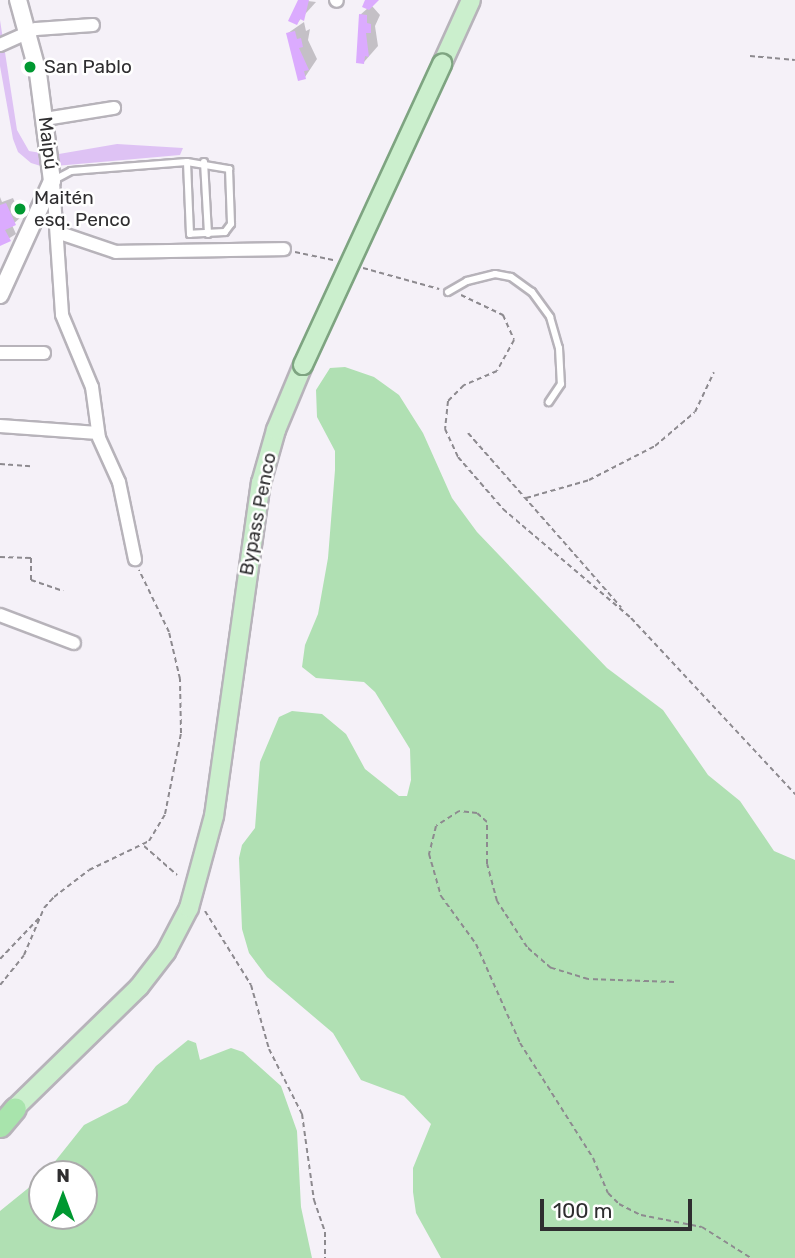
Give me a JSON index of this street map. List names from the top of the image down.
{
  "streets": {
    "main road": ["Maipú", "Bypass Penco"]
  },
  "places": ["San Pablo", "Maitén esq. Penco"],
  "scale_bar": "100 m",
  "north": "top"
}
